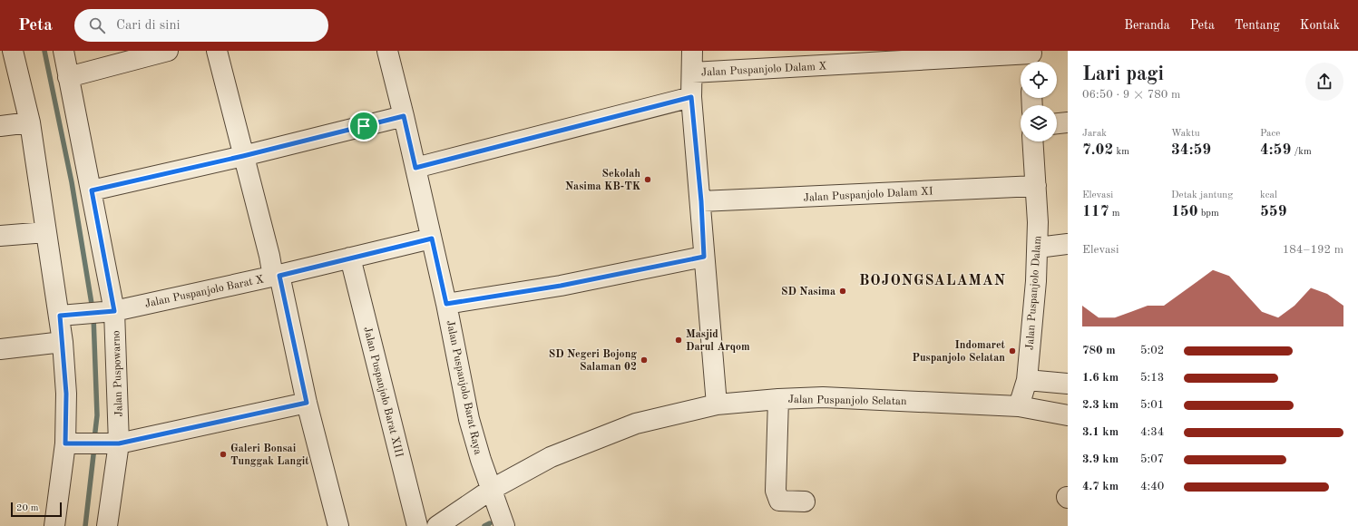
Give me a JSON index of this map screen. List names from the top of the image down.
{
  "streets": {
    "street": [
      "Jalan Puspanjolo Dalam X",
      "Jalan Puspanjolo Dalam XI",
      "Jalan Puspanjolo Barat X",
      "Jalan Puspanjolo Dalam",
      "Jalan Puspowarno",
      "Jalan Puspanjolo Barat Raya",
      "Jalan Puspanjolo Barat XIII",
      "Jalan Puspanjolo Selatan"
    ]
  },
  "crossings": [
    ["Jalan Puspanjolo Dalam XI", "Jalan Puspanjolo Dalam"],
    ["Jalan Puspanjolo Barat X", "Jalan Puspowarno"],
    ["Jalan Puspanjolo Barat X", "Jalan Puspanjolo Barat Raya"],
    ["Jalan Puspanjolo Barat X", "Jalan Puspanjolo Barat XIII"],
    ["Jalan Puspanjolo Dalam", "Jalan Puspanjolo Selatan"],
    ["Jalan Puspanjolo Barat Raya", "Jalan Puspanjolo Selatan"]
  ],
  "districts": ["BOJONGSALAMAN"],
  "places": [
    "Sekolah Nasima KB-TK",
    "SD Nasima",
    "Masjid Darul Arqom",
    "Indomaret Puspanjolo Selatan",
    "SD Negeri Bojong Salaman 02",
    "Galeri Bonsai Tunggak Langit"
  ],
  "scale_bar": "20 m",
  "page": {
    "header": "Peta",
    "search": "Cari di sini",
    "nav": [
      "Beranda",
      "Peta",
      "Tentang",
      "Kontak"
    ],
    "heading": ["Lari pagi", "06:50 · 9 × 780 m"],
    "stats": [
      ["Jarak", "7.02 km"],
      ["Waktu", "34:59"],
      ["Pace", "4:59 /km"],
      ["Elevasi", "117 m"],
      ["Detak jantung", "150 bpm"],
      ["kcal", "559"]
    ],
    "chart": ["Elevasi", "184–192 m"],
    "list": [
      {
        "name": "780 m",
        "note": "5:02"
      },
      {
        "name": "1.6 km",
        "note": "5:13"
      },
      {
        "name": "2.3 km",
        "note": "5:01"
      },
      {
        "name": "3.1 km",
        "note": "4:34"
      },
      {
        "name": "3.9 km",
        "note": "5:07"
      },
      {
        "name": "4.7 km",
        "note": "4:40"
      }
    ],
    "scale": "20 m"
  }
}
